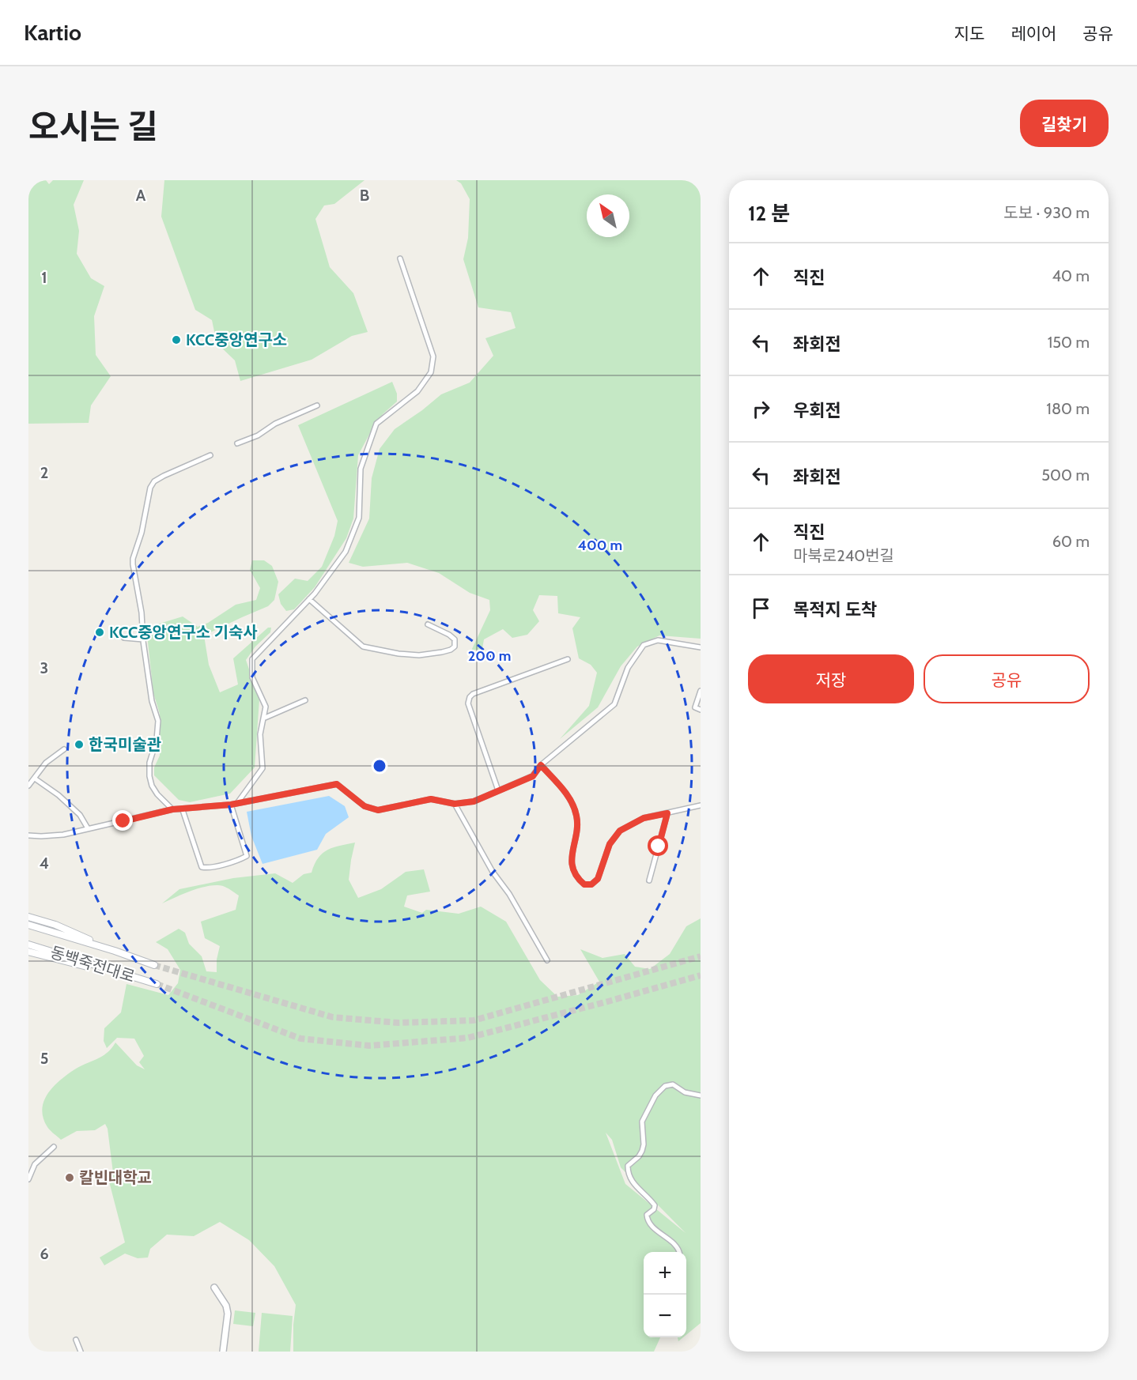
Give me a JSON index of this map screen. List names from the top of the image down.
{
  "streets": {
    "main road": ["동백죽전대로"]
  },
  "places": [
    "KCC중앙연구소",
    "KCC중앙연구소 기숙사",
    "한국미술관",
    "칼빈대학교"
  ],
  "north": "top left",
  "page": {
    "header": "Kartio",
    "nav": ["지도", "레이어", "공유"],
    "title": "오시는 길",
    "buttons": [
      "길찾기",
      ["저장", "공유"]
    ],
    "heading": ["12 분", "도보 · 930 m"],
    "list": [
      ["직진", "40 m"],
      ["좌회전", "150 m"],
      ["우회전", "180 m"],
      ["좌회전", "500 m"],
      ["직진", "마북로240번길", "60 m"],
      "목적지 도착"
    ],
    "map_buttons": ["+", "−"]
  },
  "grid": {
    "columns": ["A", "B"],
    "rows": [
      "1",
      "2",
      "3",
      "4",
      "5",
      "6"
    ]
  },
  "rings": ["400 m", "200 m"]
}
